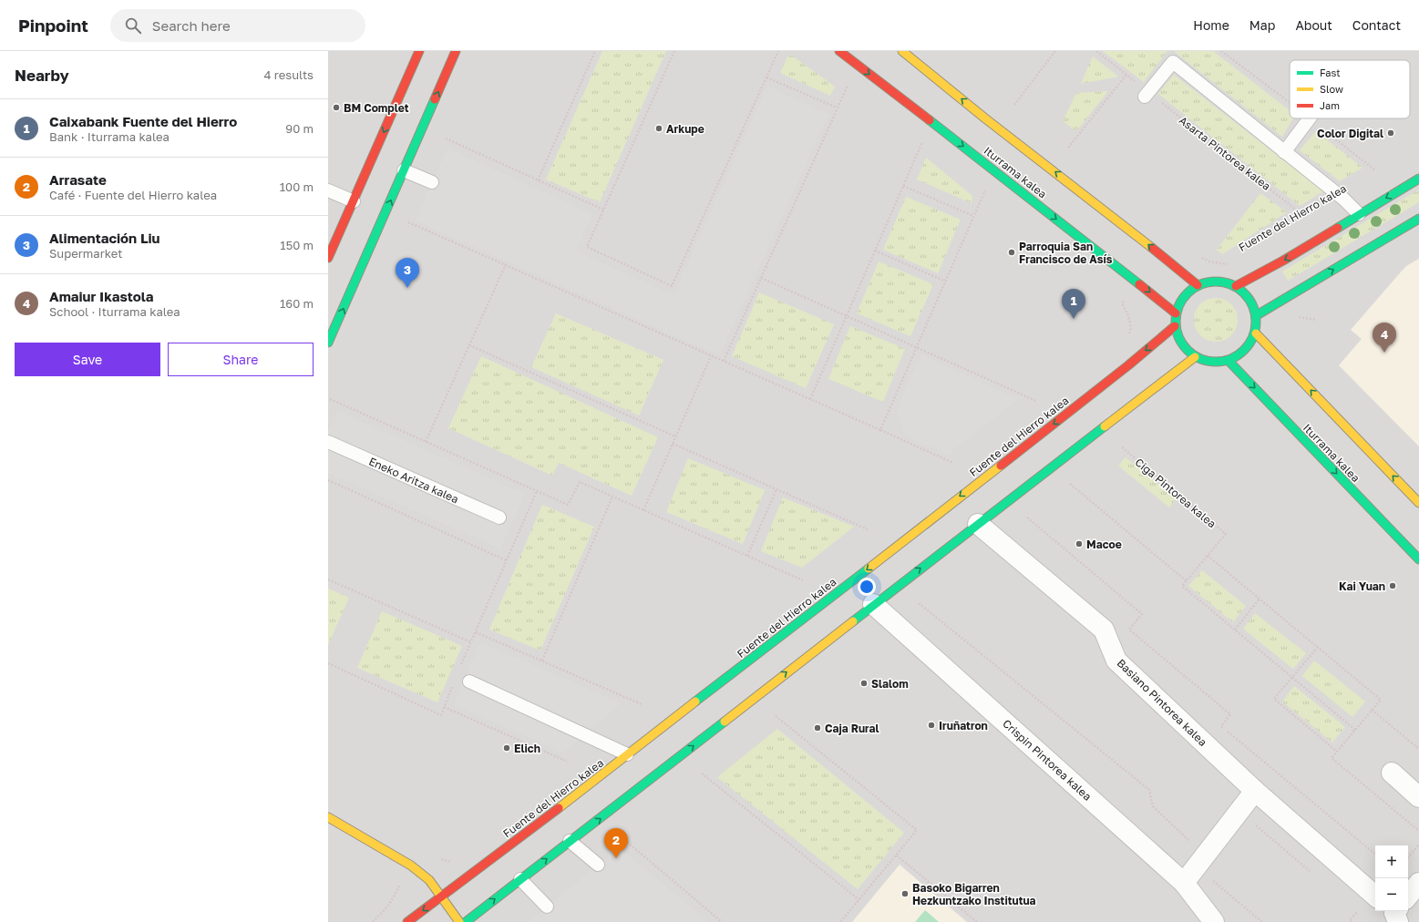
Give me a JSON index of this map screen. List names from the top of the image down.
{
  "streets": {
    "main road": ["Iturrama kalea", "Fuente del Hierro kalea"],
    "street": ["Basiano Pintorea kalea", "Crispin Pintorea kalea"],
    "lane": ["Eneko Aritza kalea"],
    "path": ["Asarta Pintorea kalea", "Ciga Pintorea kalea"]
  },
  "crossings": [
    ["Iturrama kalea", "Fuente del Hierro kalea"]
  ],
  "one_way": ["Fuente del Hierro kalea"],
  "places": [
    "BM Complet",
    "Arkupe",
    "Color Digital",
    "Parroquia San Francisco de Asís",
    "Macoe",
    "Kai Yuan",
    "Slalom",
    "Iruñatron",
    "Caja Rural",
    "Elich",
    "Basoko Bigarren Hezkuntzako Institutua"
  ],
  "legend": ["Fast", "Slow", "Jam"],
  "page": {
    "header": "Pinpoint",
    "search": "Search here",
    "nav": [
      "Home",
      "Map",
      "About",
      "Contact"
    ],
    "heading": ["Nearby", "4 results"],
    "list": [
      {
        "mark": "1",
        "name": "Caixabank Fuente del Hierro",
        "note": "Bank · Iturrama kalea",
        "value": "90 m"
      },
      {
        "mark": "2",
        "name": "Arrasate",
        "note": "Café · Fuente del Hierro kalea",
        "value": "100 m"
      },
      {
        "mark": "3",
        "name": "Alimentación Liu",
        "note": "Supermarket",
        "value": "150 m"
      },
      {
        "mark": "4",
        "name": "Amaiur Ikastola",
        "note": "School · Iturrama kalea",
        "value": "160 m"
      }
    ],
    "pins": [
      "3",
      "1",
      "4",
      "2"
    ],
    "buttons": ["Save", "Share"],
    "map_buttons": ["+", "−"]
  }
}
